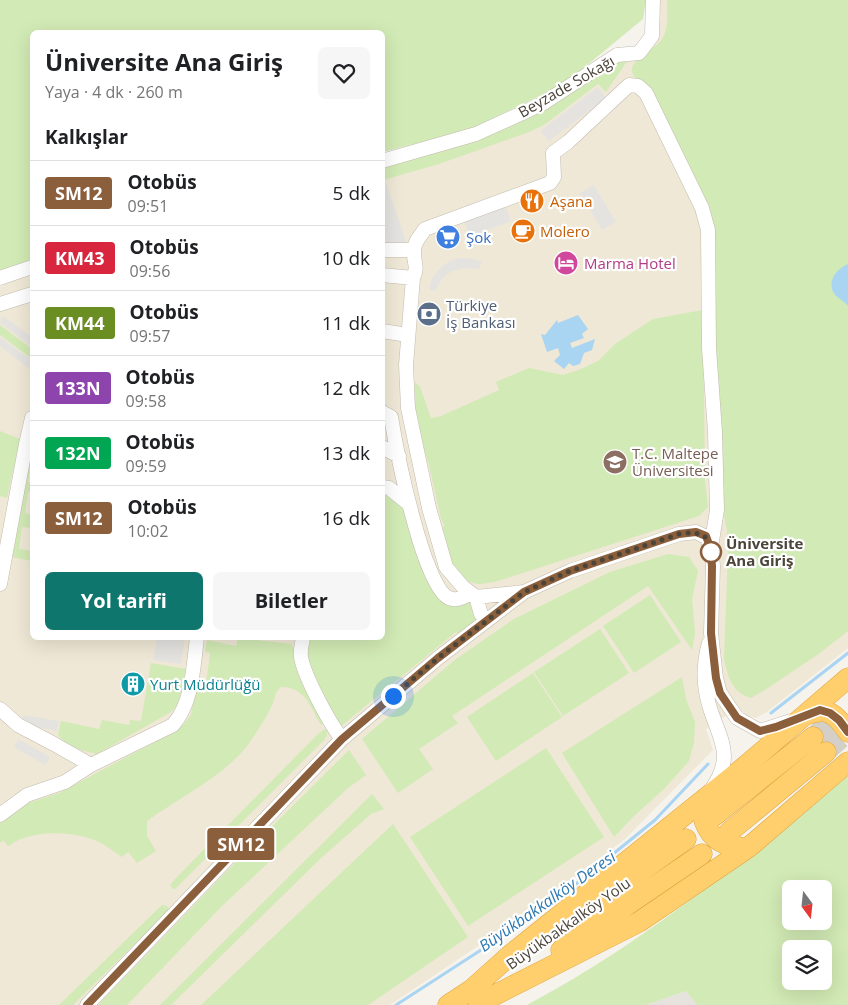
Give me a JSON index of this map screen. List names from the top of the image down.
{
  "streets": {
    "highway": ["Büyükbakkalköy Yolu"],
    "street": ["Beyzade Sokağı"]
  },
  "water": ["Büyükbakkalköy Deresi"],
  "places": {
    "restaurant": ["Aşana"],
    "cafe": ["Molero"],
    "supermarket": ["Şok"],
    "hotel": ["Marma Hotel"],
    "bank": ["Türkiye İş Bankası"],
    "school or university": ["T.C. Maltepe Üniversitesi"],
    "other": ["Üniversite Ana Giriş"],
    "building": ["Yurt Müdürlüğü"]
  },
  "lines": ["bus line SM12"],
  "north": "bottom",
  "page": {
    "on_map": "SM12",
    "heading": [
      ["Üniversite Ana Giriş", "Yaya · 4 dk · 260 m"],
      "Kalkışlar"
    ],
    "list": [
      {
        "mark": "SM12",
        "name": "Otobüs",
        "note": "09:51",
        "value": "5 dk"
      },
      {
        "mark": "KM43",
        "name": "Otobüs",
        "note": "09:56",
        "value": "10 dk"
      },
      {
        "mark": "KM44",
        "name": "Otobüs",
        "note": "09:57",
        "value": "11 dk"
      },
      {
        "mark": "133N",
        "name": "Otobüs",
        "note": "09:58",
        "value": "12 dk"
      },
      {
        "mark": "132N",
        "name": "Otobüs",
        "note": "09:59",
        "value": "13 dk"
      },
      {
        "mark": "SM12",
        "name": "Otobüs",
        "note": "10:02",
        "value": "16 dk"
      }
    ],
    "buttons": ["Yol tarifi", "Biletler"]
  }
}
